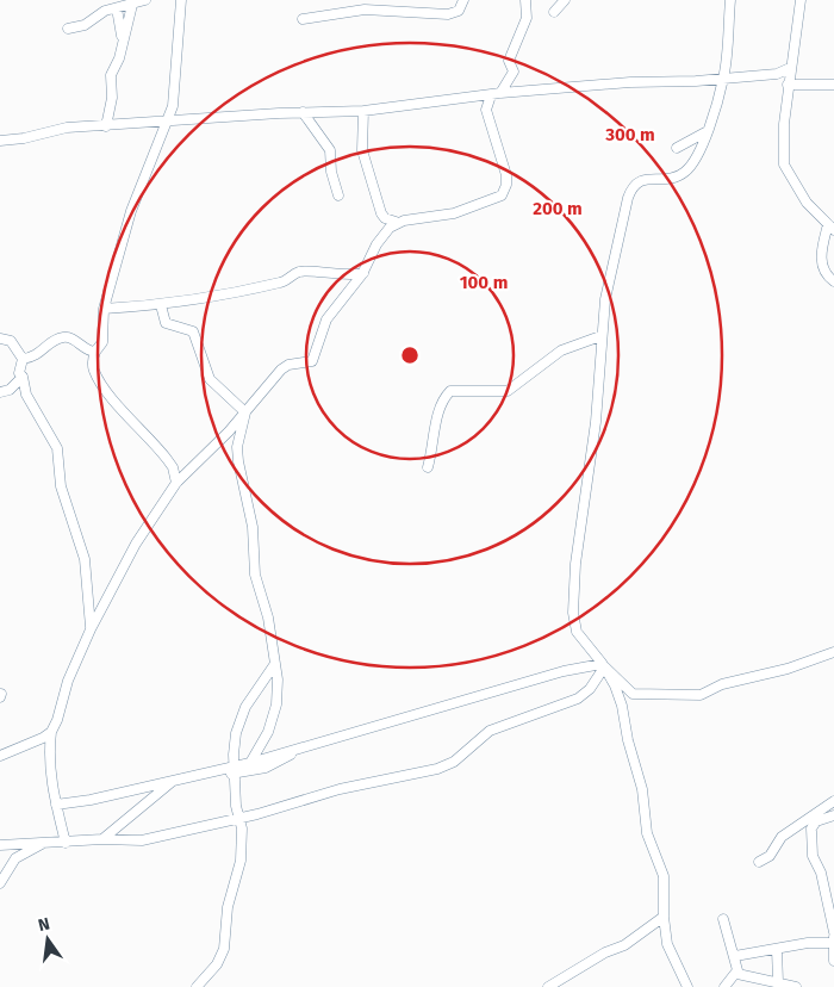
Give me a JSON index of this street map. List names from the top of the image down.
{
  "north": "top",
  "rings": ["300 m", "200 m", "100 m"]
}
